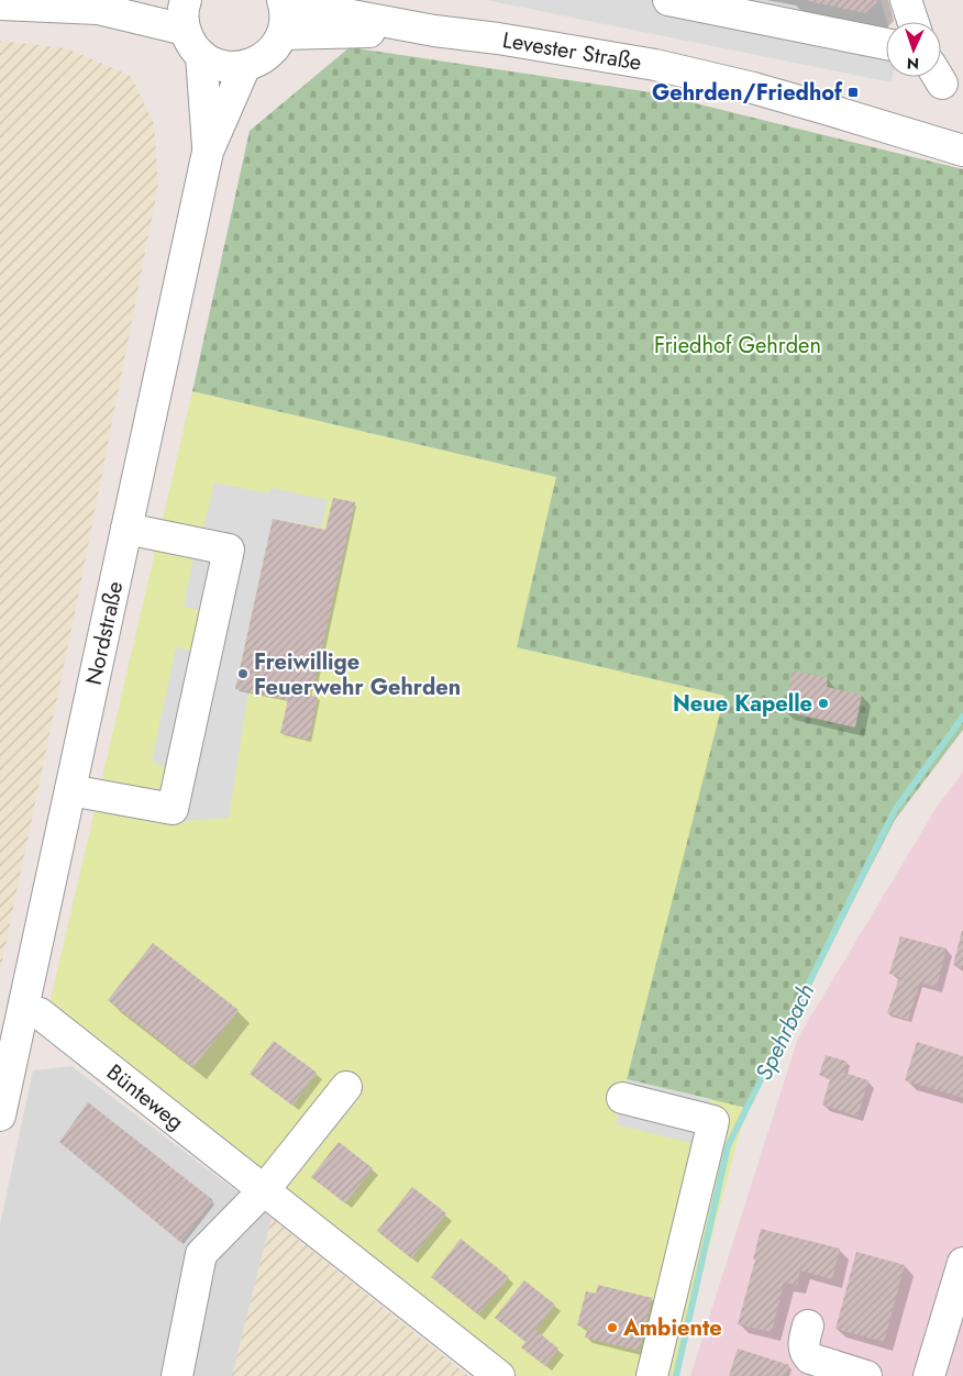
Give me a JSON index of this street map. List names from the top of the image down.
{
  "streets": {
    "street": ["Levester Straße", "Nordstraße", "Bünteweg"]
  },
  "crossings": [
    ["Nordstraße", "Bünteweg"]
  ],
  "water": ["Spehrbach"],
  "parks": ["Friedhof Gehrden"],
  "places": {
    "transit": ["Gehrden/Friedhof"],
    "other": ["Freiwillige Feuerwehr Gehrden", "Neue Kapelle", "Ambiente"]
  },
  "north": "bottom"
}
